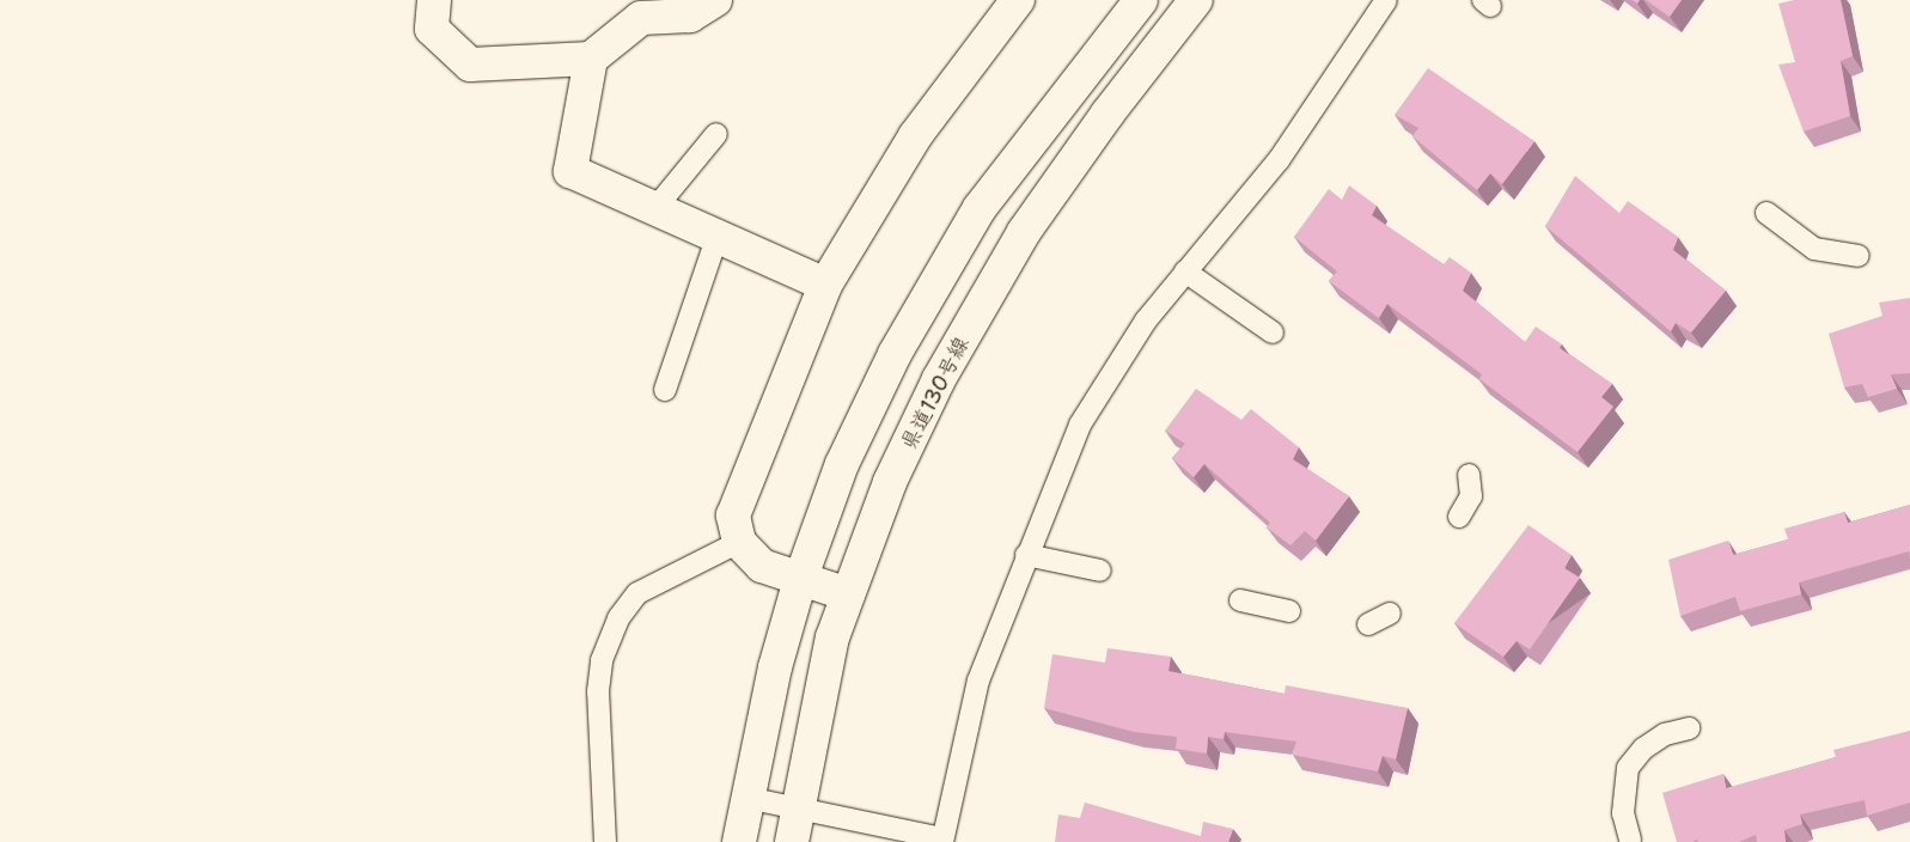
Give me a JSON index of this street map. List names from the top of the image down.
{
  "streets": {
    "main road": ["県道130号線"]
  }
}
